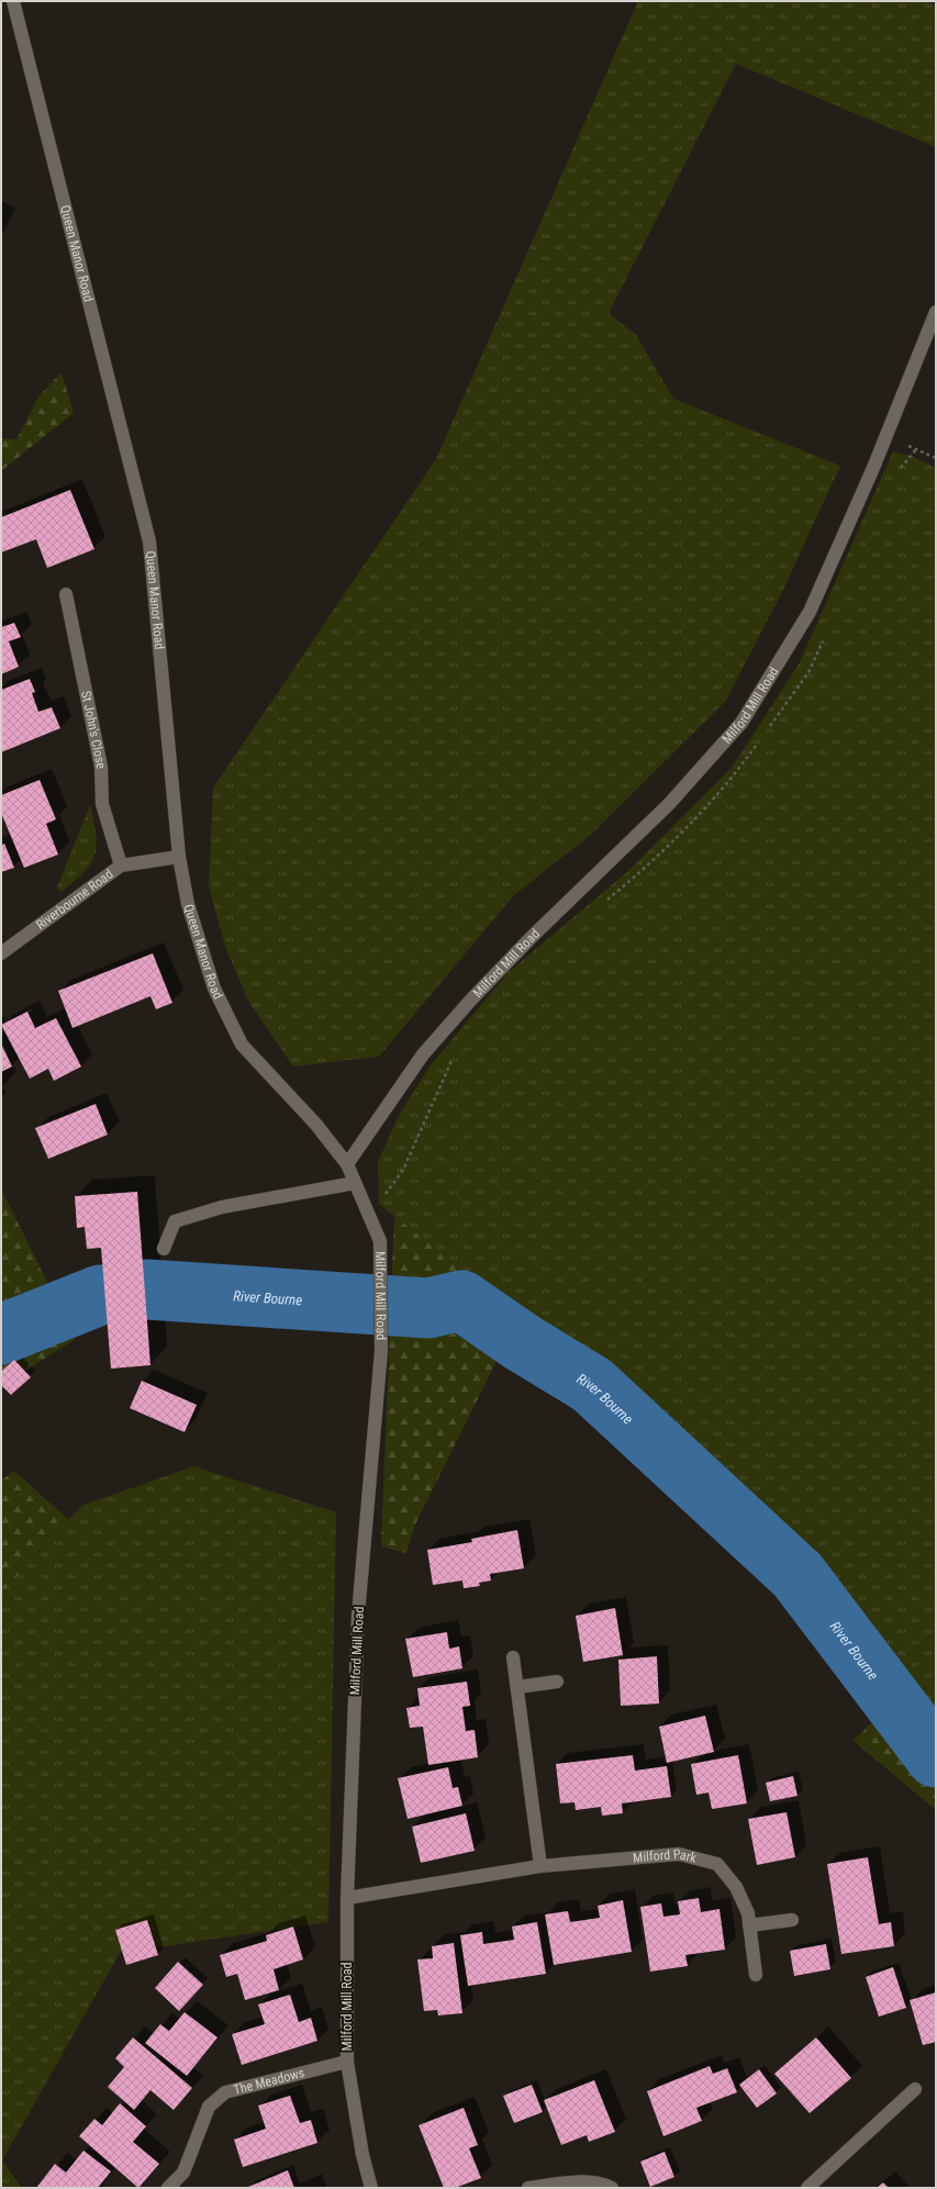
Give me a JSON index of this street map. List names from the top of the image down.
{
  "streets": {
    "street": [
      "Queen Manor Road",
      "Milford Mill Road",
      "St John's Close",
      "Riverbourne Road",
      "Milford Park",
      "The Meadows"
    ]
  },
  "crossings": [
    ["Queen Manor Road", "Milford Mill Road"],
    ["Queen Manor Road", "Riverbourne Road"],
    ["Milford Mill Road", "Milford Park"],
    ["Milford Mill Road", "The Meadows"],
    ["St John's Close", "Riverbourne Road"]
  ],
  "water": ["River Bourne"]
}
